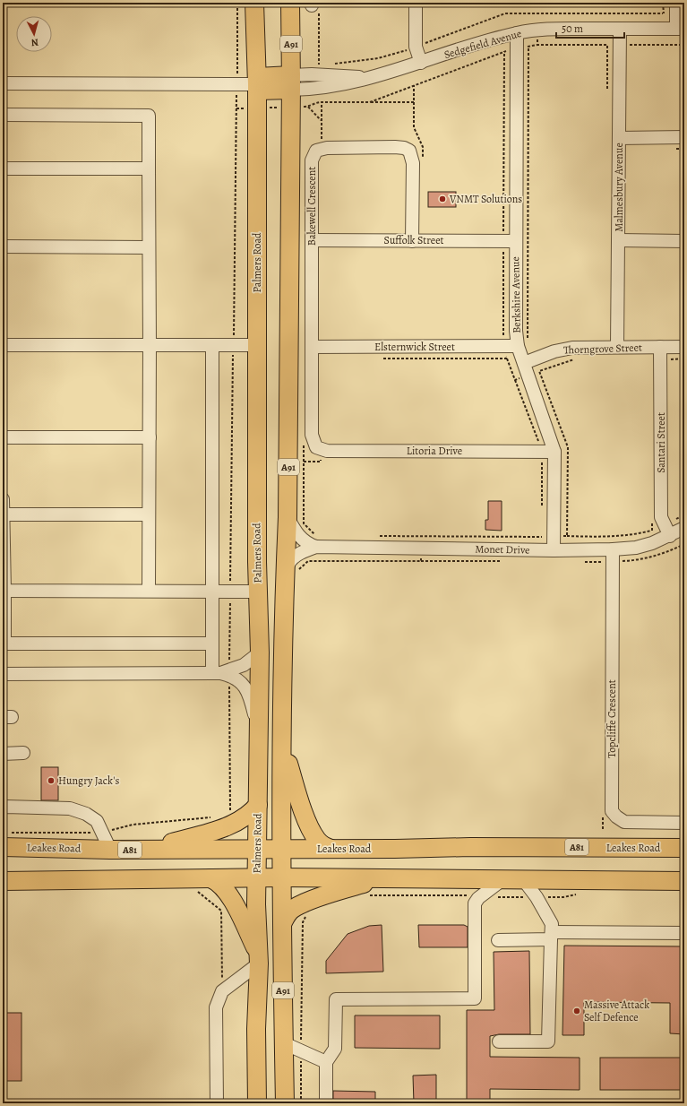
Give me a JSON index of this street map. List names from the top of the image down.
{
  "streets": {
    "highway": [
      "A91",
      "Palmers Road",
      "A81",
      "Leakes Road"
    ],
    "street": [
      "Sedgefield Avenue",
      "Malmesbury Avenue",
      "Bakewell Crescent",
      "Suffolk Street",
      "Berkshire Avenue",
      "Elsternwick Street",
      "Thorngrove Street",
      "Santari Street",
      "Litoria Drive",
      "Monet Drive",
      "Topcliffe Crescent"
    ]
  },
  "crossings": [
    ["A91", "Sedgefield Avenue"],
    ["A91", "Monet Drive"],
    ["A91", "Leakes Road"],
    ["Sedgefield Avenue", "Malmesbury Avenue"],
    ["Sedgefield Avenue", "Berkshire Avenue"],
    ["Malmesbury Avenue", "Thorngrove Street"],
    ["Bakewell Crescent", "Suffolk Street"],
    ["Bakewell Crescent", "Elsternwick Street"],
    ["Bakewell Crescent", "Litoria Drive"],
    ["Suffolk Street", "Berkshire Avenue"],
    ["Palmers Road", "Leakes Road"],
    ["Berkshire Avenue", "Elsternwick Street"],
    ["Berkshire Avenue", "Thorngrove Street"],
    ["Berkshire Avenue", "Litoria Drive"],
    ["Berkshire Avenue", "Monet Drive"],
    ["Thorngrove Street", "Santari Street"],
    ["Santari Street", "Monet Drive"],
    ["Monet Drive", "Topcliffe Crescent"]
  ],
  "places": ["VNMT Solutions", "Hungry Jack's", "Massive Attack Self Defence"],
  "scale_bar": "50 m",
  "north": "bottom"
}
